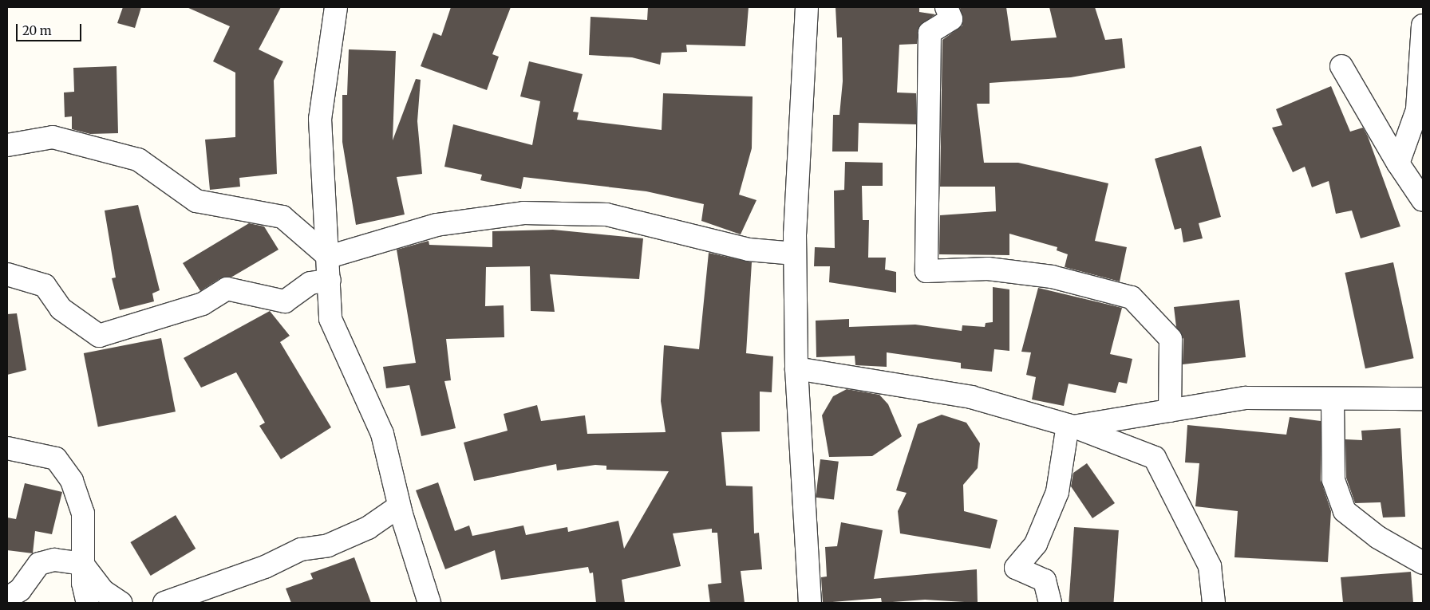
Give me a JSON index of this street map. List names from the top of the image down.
{
  "scale_bar": "20 m"
}
